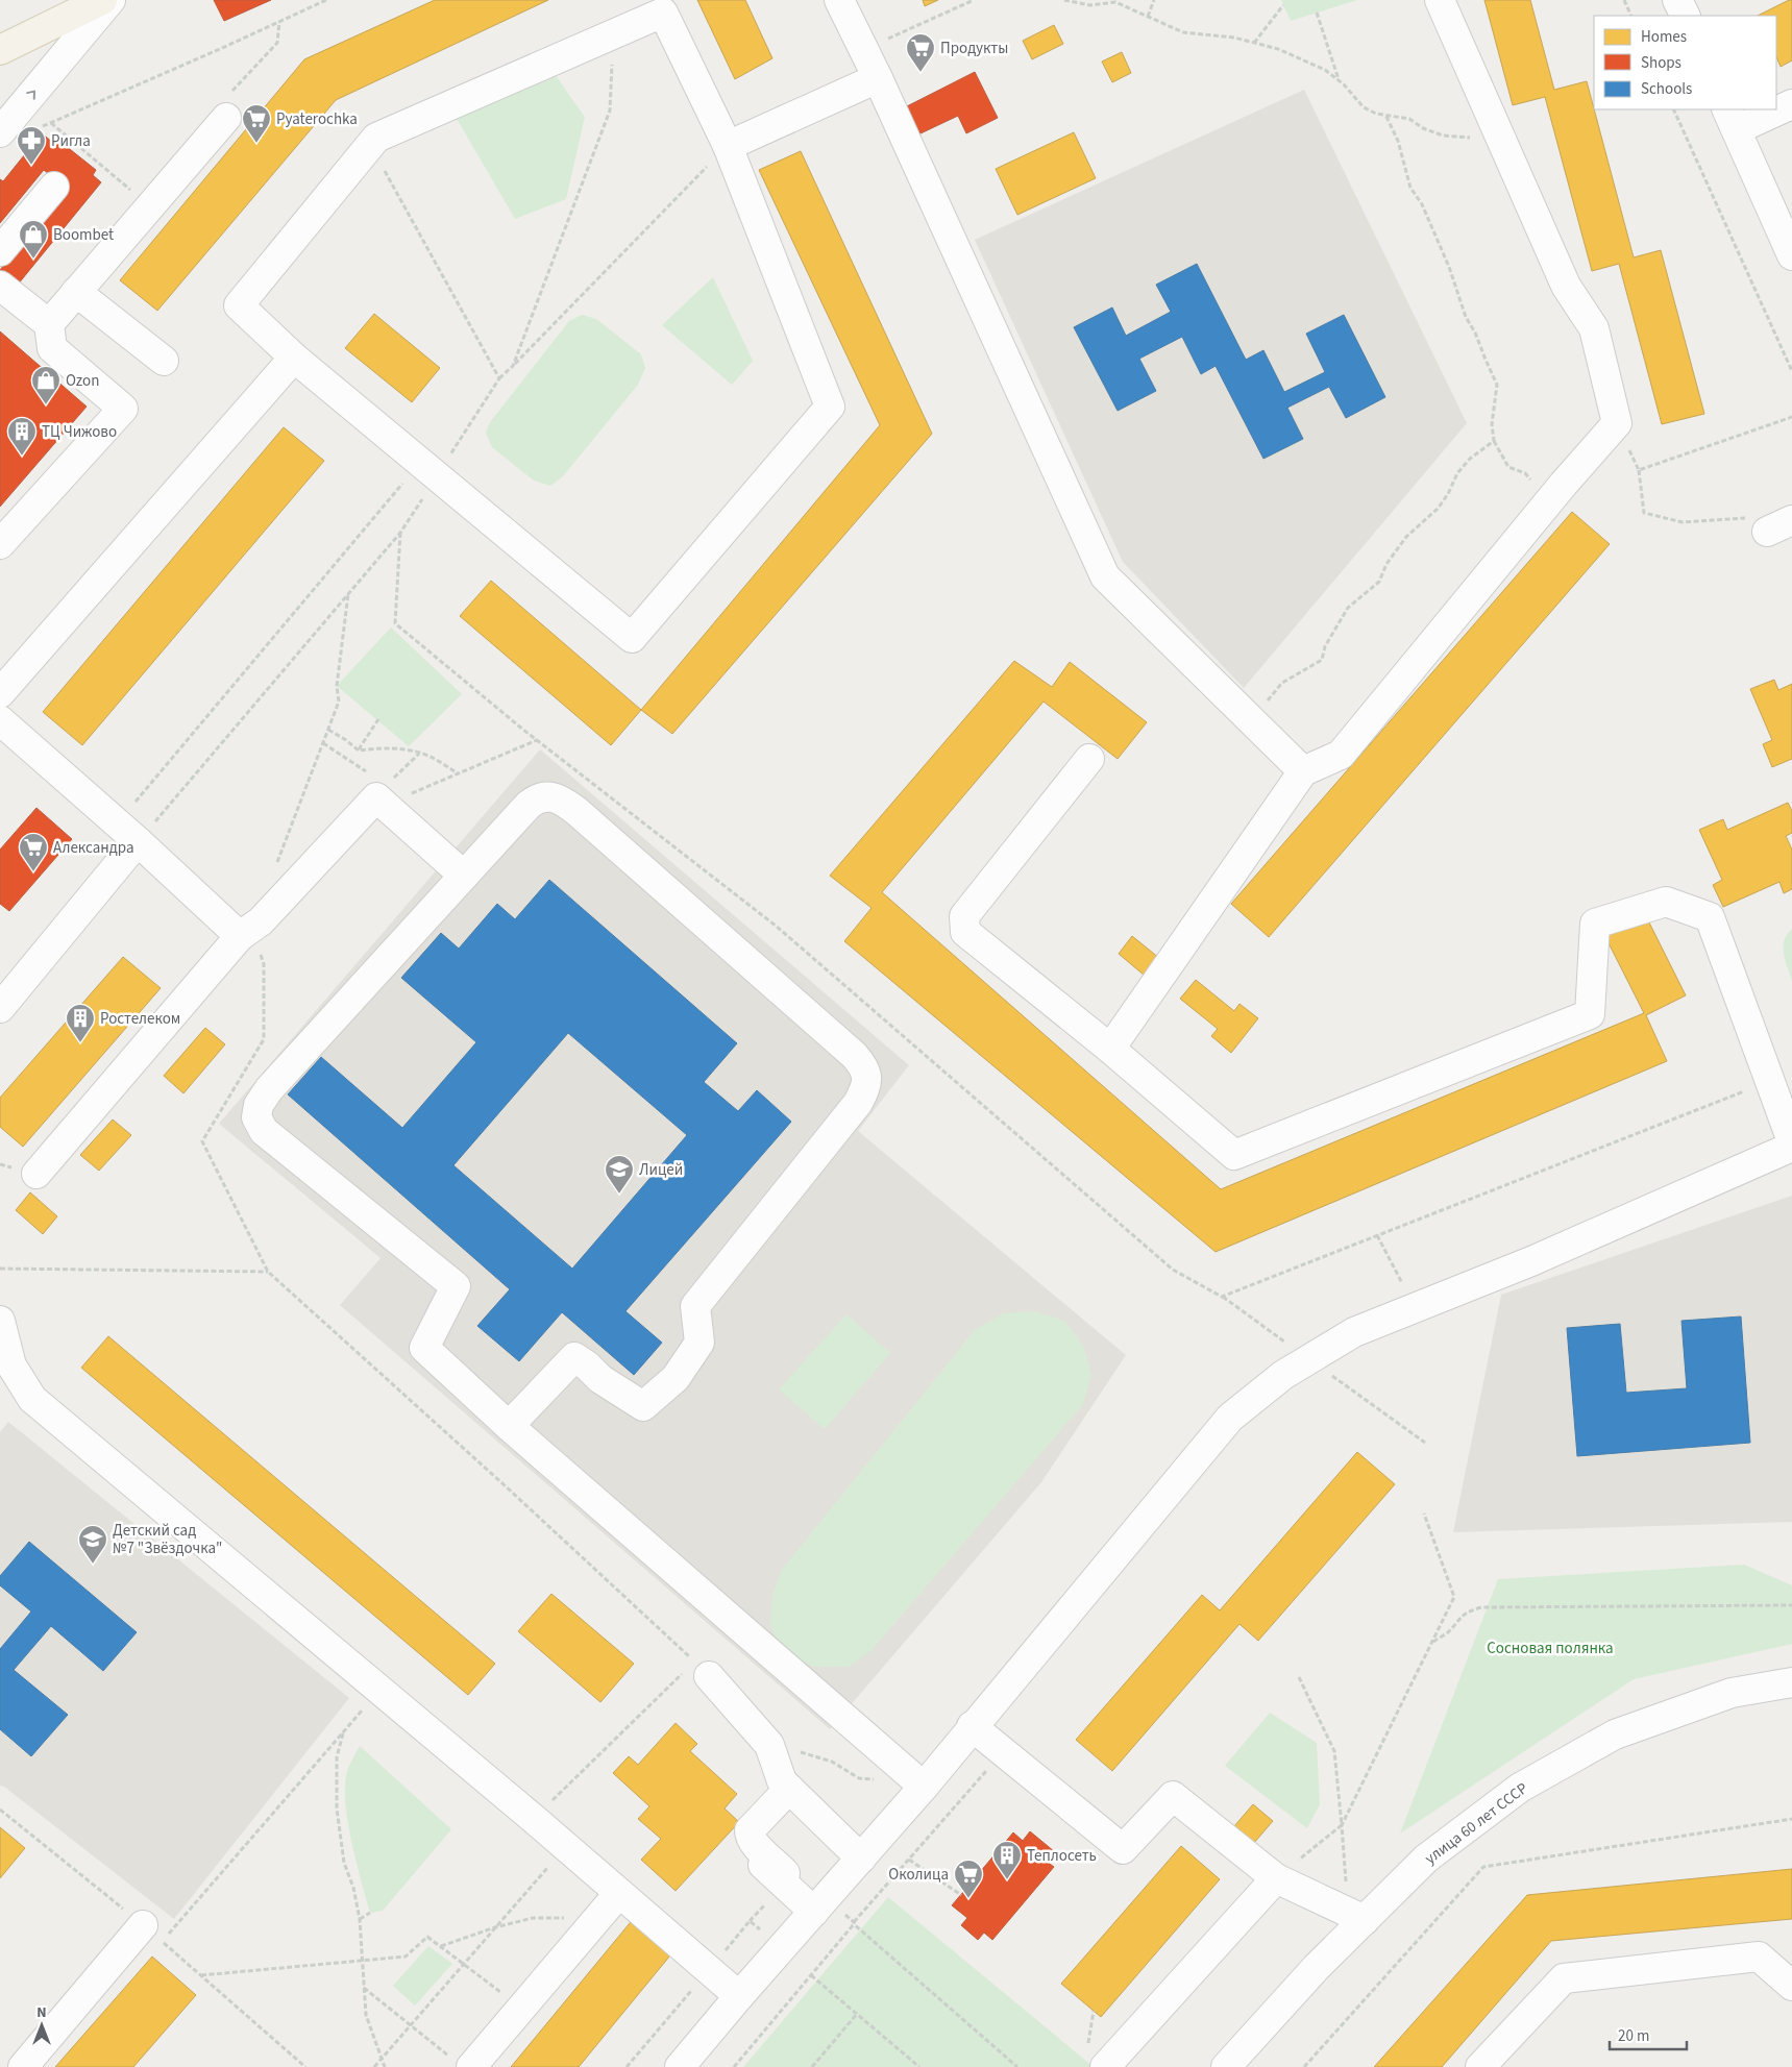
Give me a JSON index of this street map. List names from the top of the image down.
{
  "streets": {
    "street": ["улица 60 лет СССР"]
  },
  "parks": ["Сосновая полянка"],
  "places": {
    "supermarket": [
      "Продукты",
      "Pyaterochka",
      "Александра",
      "Околица"
    ],
    "pharmacy": ["Ригла"],
    "shop": ["Boombet", "Ozon"],
    "building": ["ТЦ Чижово", "Ростелеком", "Теплосеть"],
    "school or university": ["Лицей", "Детский сад №7 \"Звёздочка\""]
  },
  "legend": ["Homes", "Shops", "Schools"],
  "scale_bar": "20 m",
  "north": "top"
}
